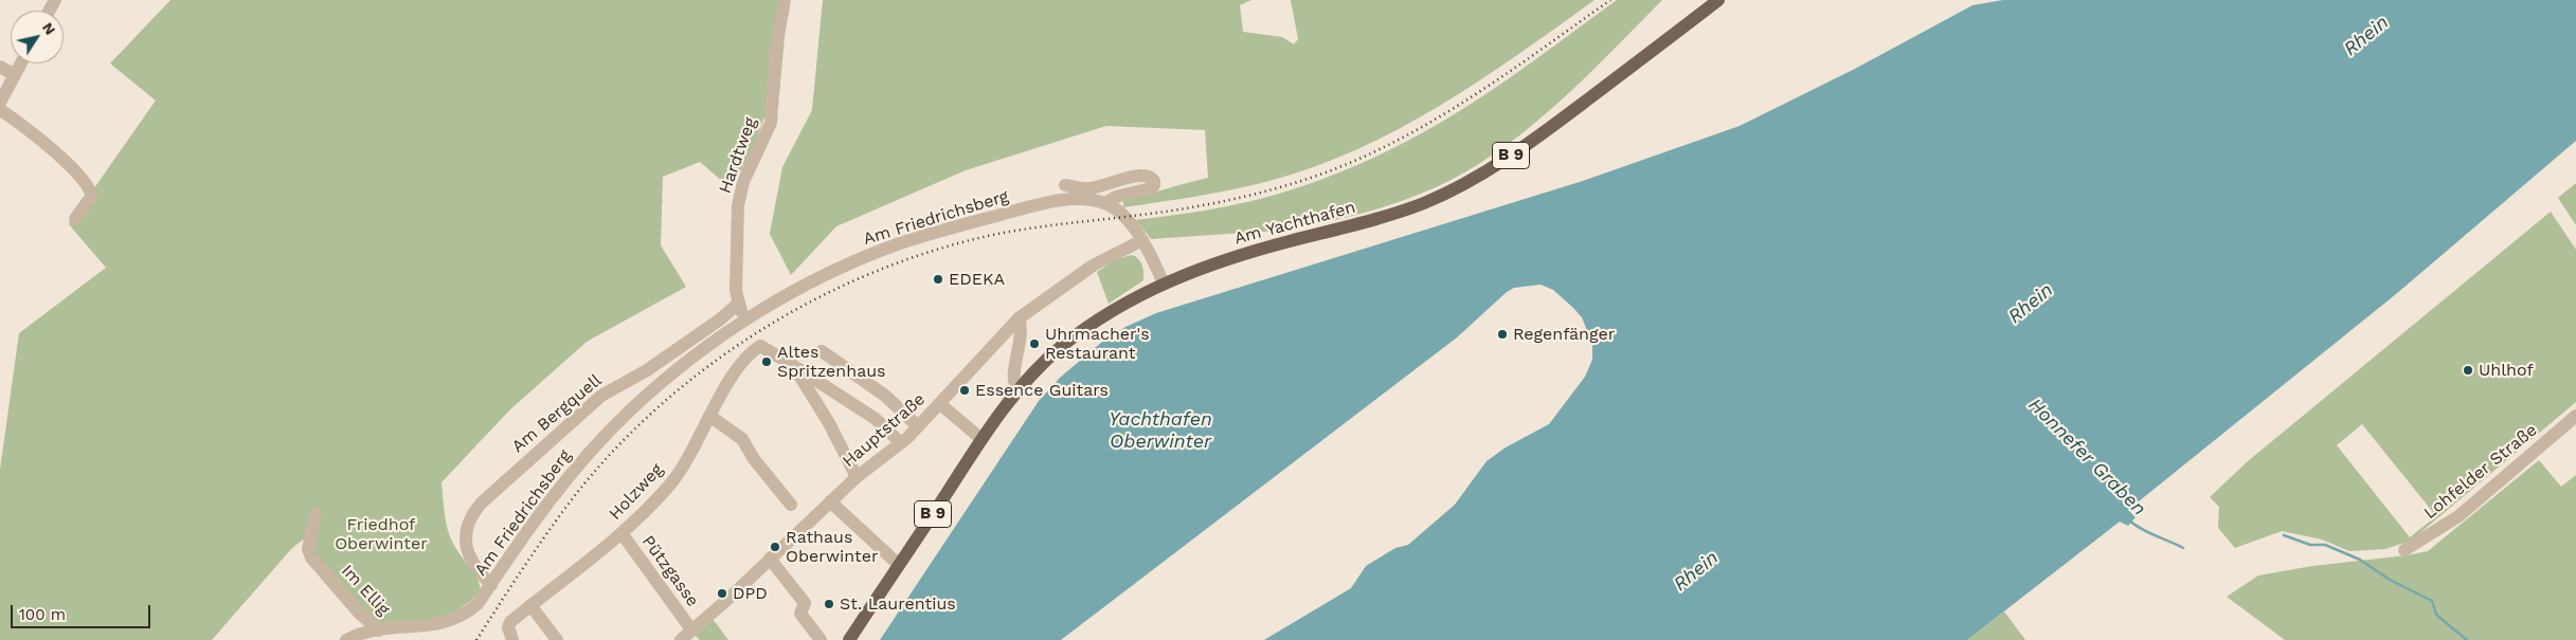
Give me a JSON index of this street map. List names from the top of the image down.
{
  "streets": {
    "main road": ["B 9", "Am Yachthafen"],
    "street": [
      "Hardtweg",
      "Am Friedrichsberg",
      "Am Bergquell",
      "Hauptstraße",
      "Lohfelder Straße",
      "Holzweg",
      "Pützgasse",
      "Im Ellig"
    ]
  },
  "crossings": [
    ["Hardtweg", "Am Friedrichsberg"],
    ["Hardtweg", "Am Bergquell"],
    ["Am Friedrichsberg", "Am Yachthafen"],
    ["Am Friedrichsberg", "Am Bergquell"],
    ["Am Friedrichsberg", "Hauptstraße"],
    ["Am Friedrichsberg", "Im Ellig"],
    ["Hauptstraße", "Pützgasse"],
    ["Holzweg", "Pützgasse"]
  ],
  "water": ["Rhein", "Yachthafen Oberwinter", "Honnefer Graben"],
  "parks": ["Friedhof Oberwinter"],
  "places": [
    "EDEKA",
    "Regenfänger",
    "Uhrmacher's Restaurant",
    "Altes Spritzenhaus",
    "Uhlhof",
    "Essence Guitars",
    "Rathaus Oberwinter",
    "DPD",
    "St. Laurentius"
  ],
  "scale_bar": "100 m",
  "north": "top right"
}
